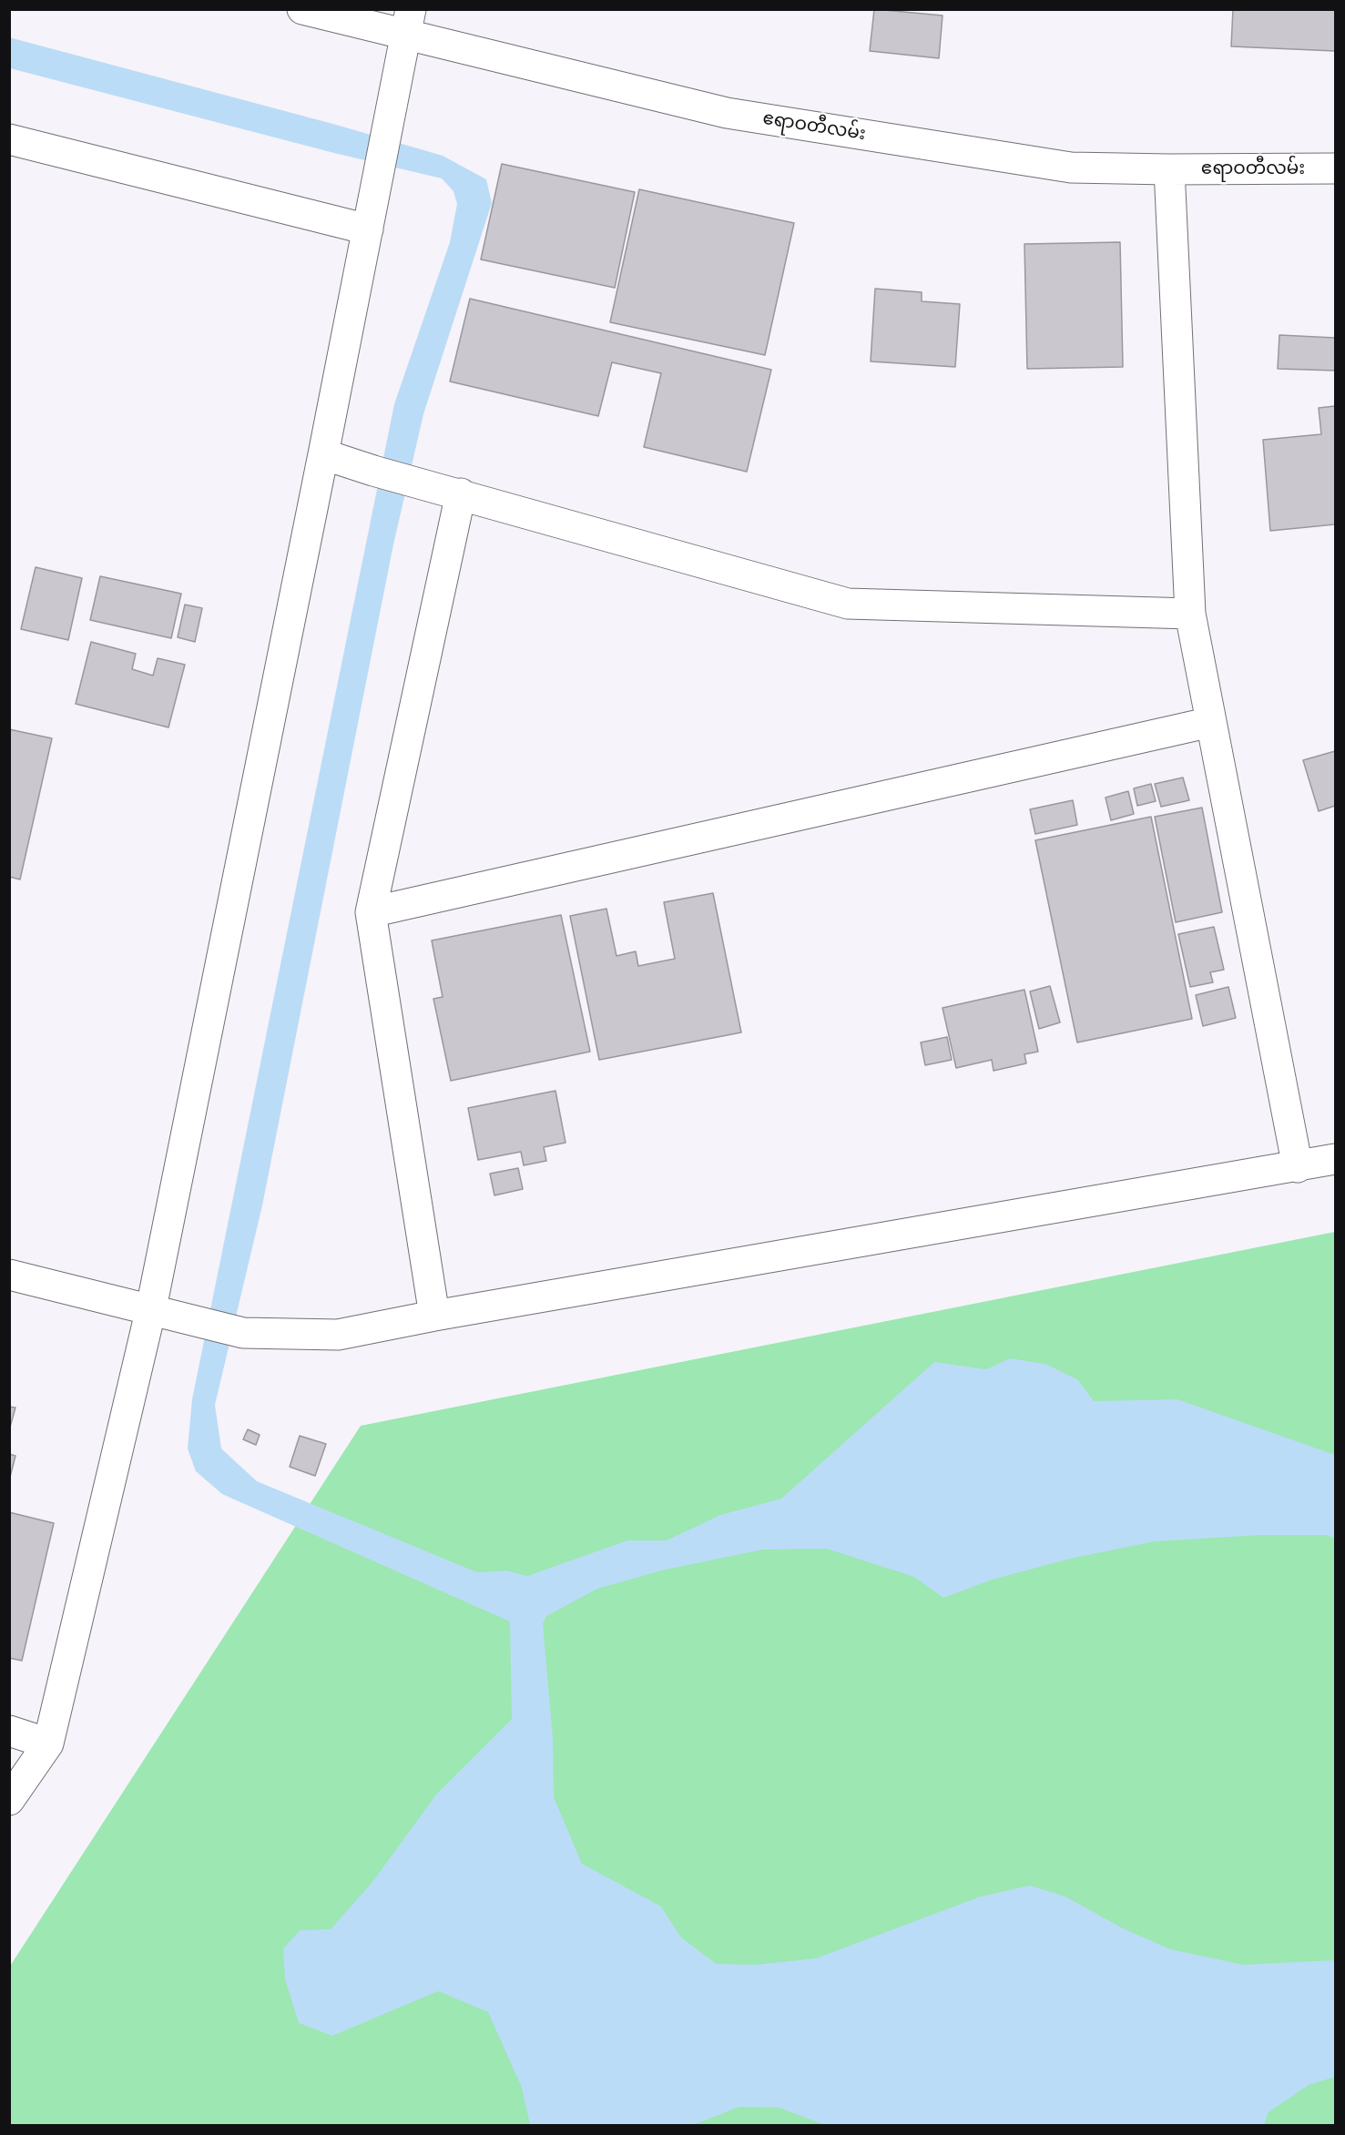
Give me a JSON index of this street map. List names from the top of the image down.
{
  "streets": {
    "street": ["ဧရာဝတီလမ်း"]
  }
}
